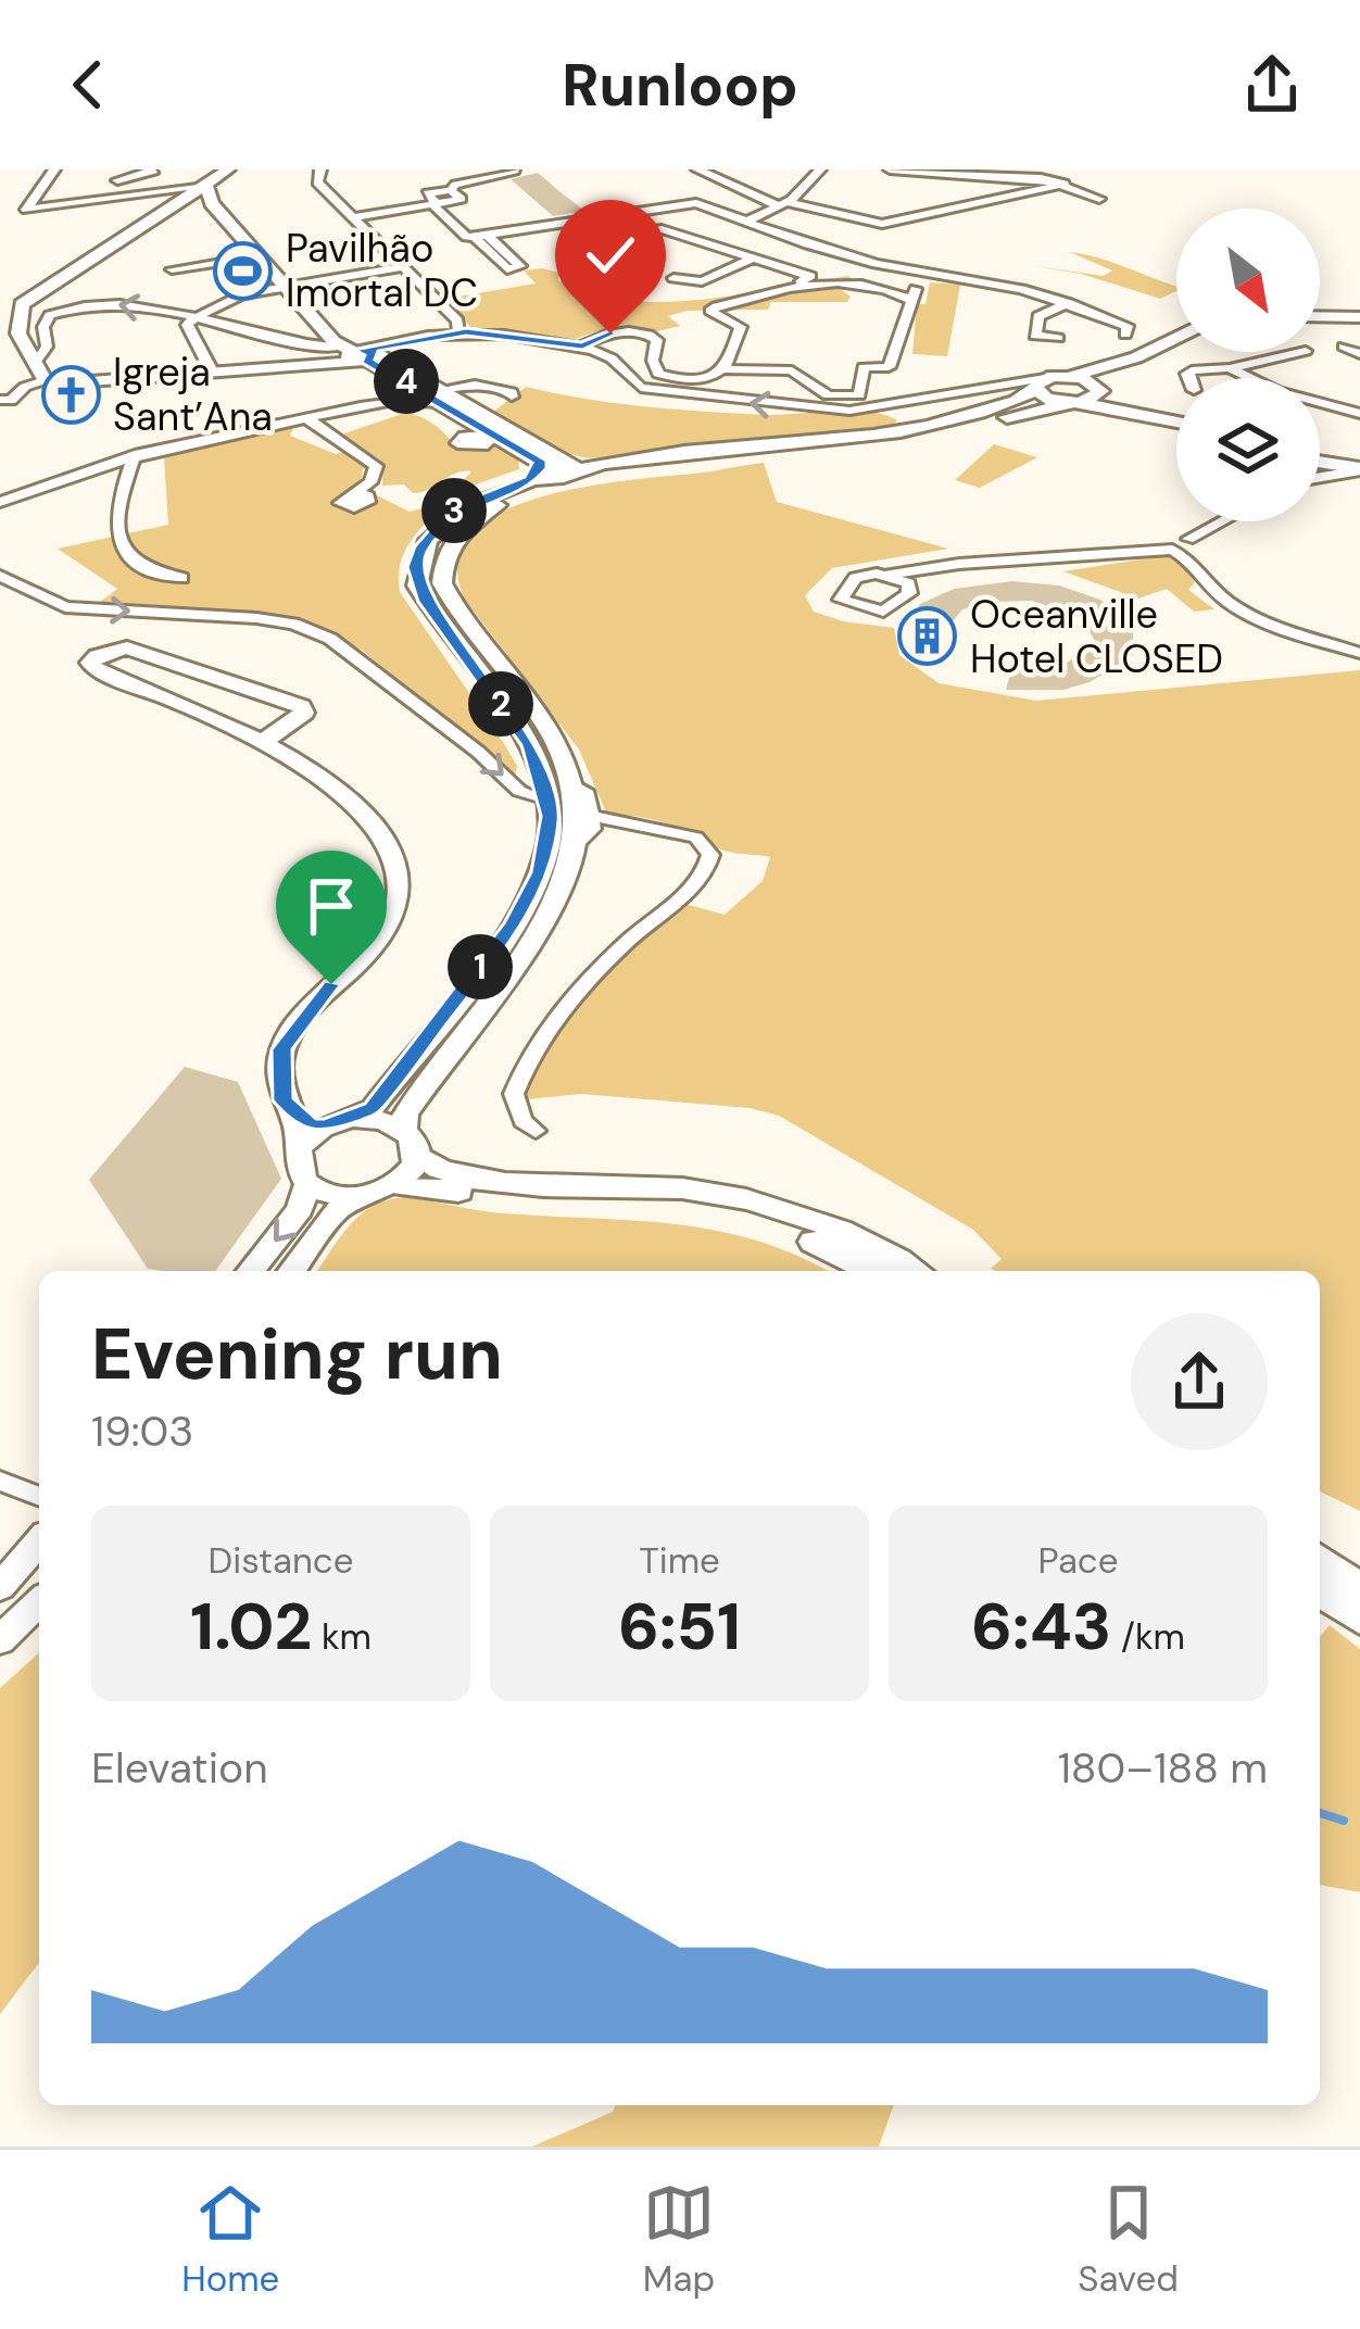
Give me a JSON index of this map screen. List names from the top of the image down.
{
  "places": {
    "sports": ["Pavilhão Imortal DC"],
    "church": ["Igreja Sant’Ana"],
    "building": ["Oceanville Hotel CLOSED"]
  },
  "north": "bottom right",
  "page": {
    "header": "Runloop",
    "pins": [
      "4",
      "3",
      "2",
      "1"
    ],
    "heading": ["Evening run", "19:03"],
    "stats": [
      ["Distance", "1.02 km"],
      ["Time", "6:51"],
      ["Pace", "6:43 /km"]
    ],
    "chart": ["Elevation", "180–188 m"],
    "tabs": ["Home", "Map", "Saved"]
  }
}
